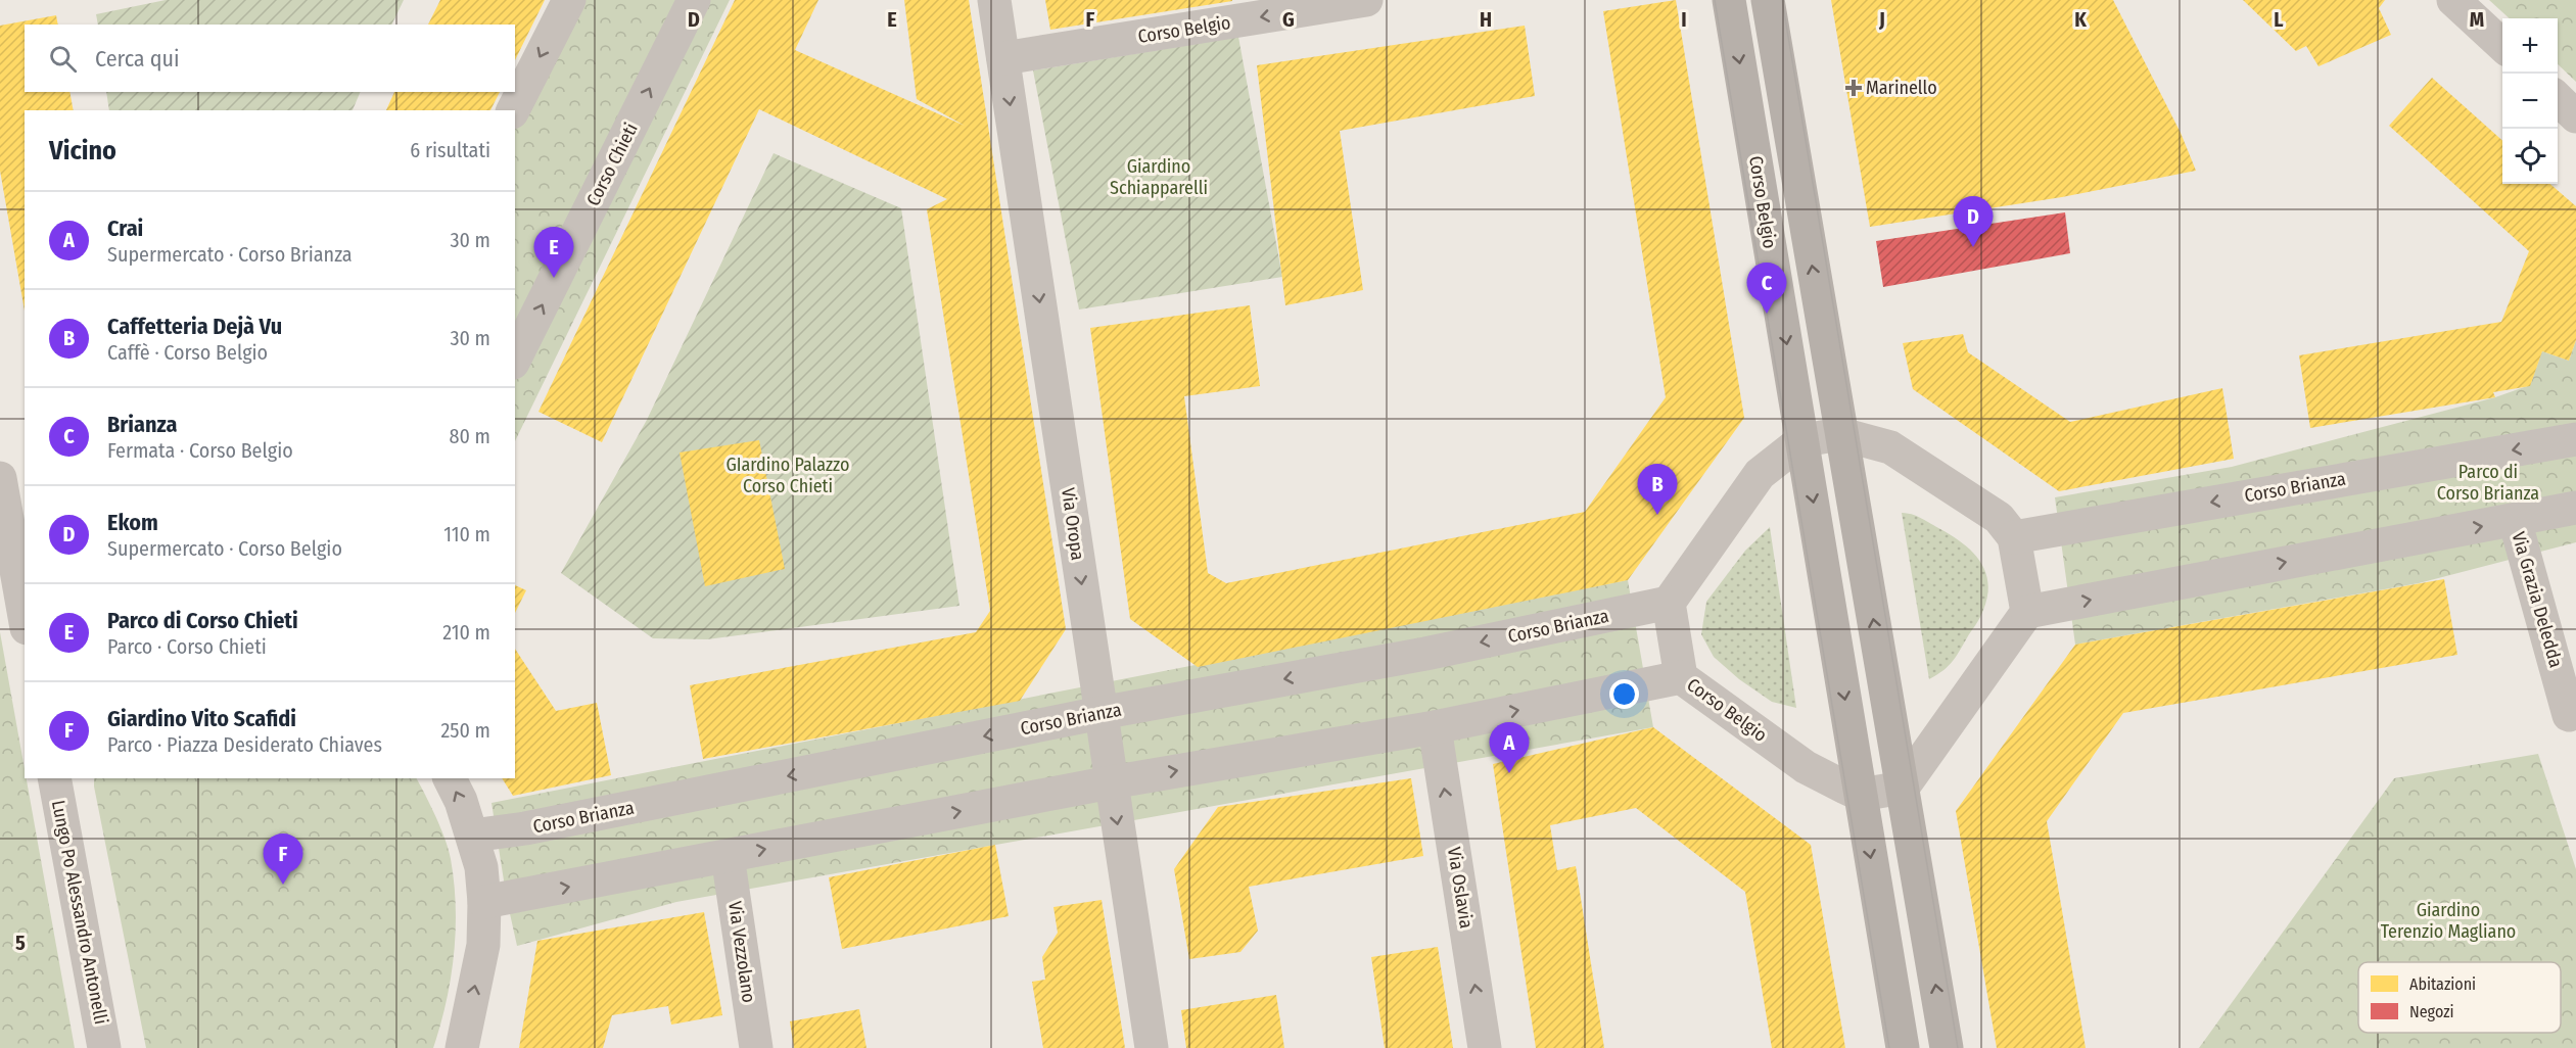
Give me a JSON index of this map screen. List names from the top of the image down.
{
  "streets": {
    "main road": ["Corso Belgio"],
    "street": [
      "Corso Chieti",
      "Corso Brianza",
      "Via Oropa",
      "Via Grazia Deledda",
      "Via Oslavia",
      "Lungo Po Alessandro Antonelli",
      "Via Vezzolano"
    ]
  },
  "crossings": [
    ["Corso Belgio", "Corso Brianza"],
    ["Corso Belgio", "Via Oropa"],
    ["Corso Brianza", "Via Oropa"]
  ],
  "one_way": ["Via Oropa", "Via Oslavia"],
  "parks": [
    "Giardino Schiapparelli",
    "GIardino Palazzo Corso Chieti",
    "Parco di Corso Brianza",
    "Giardino Terenzio Magliano"
  ],
  "places": {
    "health": ["Marinello"]
  },
  "legend": ["Abitazioni", "Negozi"],
  "page": {
    "map_buttons": ["+", "−"],
    "search": "Cerca qui",
    "heading": ["Vicino", "6 risultati"],
    "list": [
      {
        "mark": "A",
        "name": "Crai",
        "note": "Supermercato · Corso Brianza",
        "value": "30 m"
      },
      {
        "mark": "B",
        "name": "Caffetteria Dejà Vu",
        "note": "Caffè · Corso Belgio",
        "value": "30 m"
      },
      {
        "mark": "C",
        "name": "Brianza",
        "note": "Fermata · Corso Belgio",
        "value": "80 m"
      },
      {
        "mark": "D",
        "name": "Ekom",
        "note": "Supermercato · Corso Belgio",
        "value": "110 m"
      },
      {
        "mark": "E",
        "name": "Parco di Corso Chieti",
        "note": "Parco · Corso Chieti",
        "value": "210 m"
      },
      {
        "mark": "F",
        "name": "Giardino Vito Scafidi",
        "note": "Parco · Piazza Desiderato Chiaves",
        "value": "250 m"
      }
    ],
    "pins": [
      "D",
      "E",
      "C",
      "B",
      "A",
      "F"
    ]
  },
  "grid": {
    "columns": [
      "D",
      "E",
      "F",
      "G",
      "H",
      "I",
      "J",
      "K",
      "L",
      "M"
    ],
    "rows": ["5"]
  }
}
